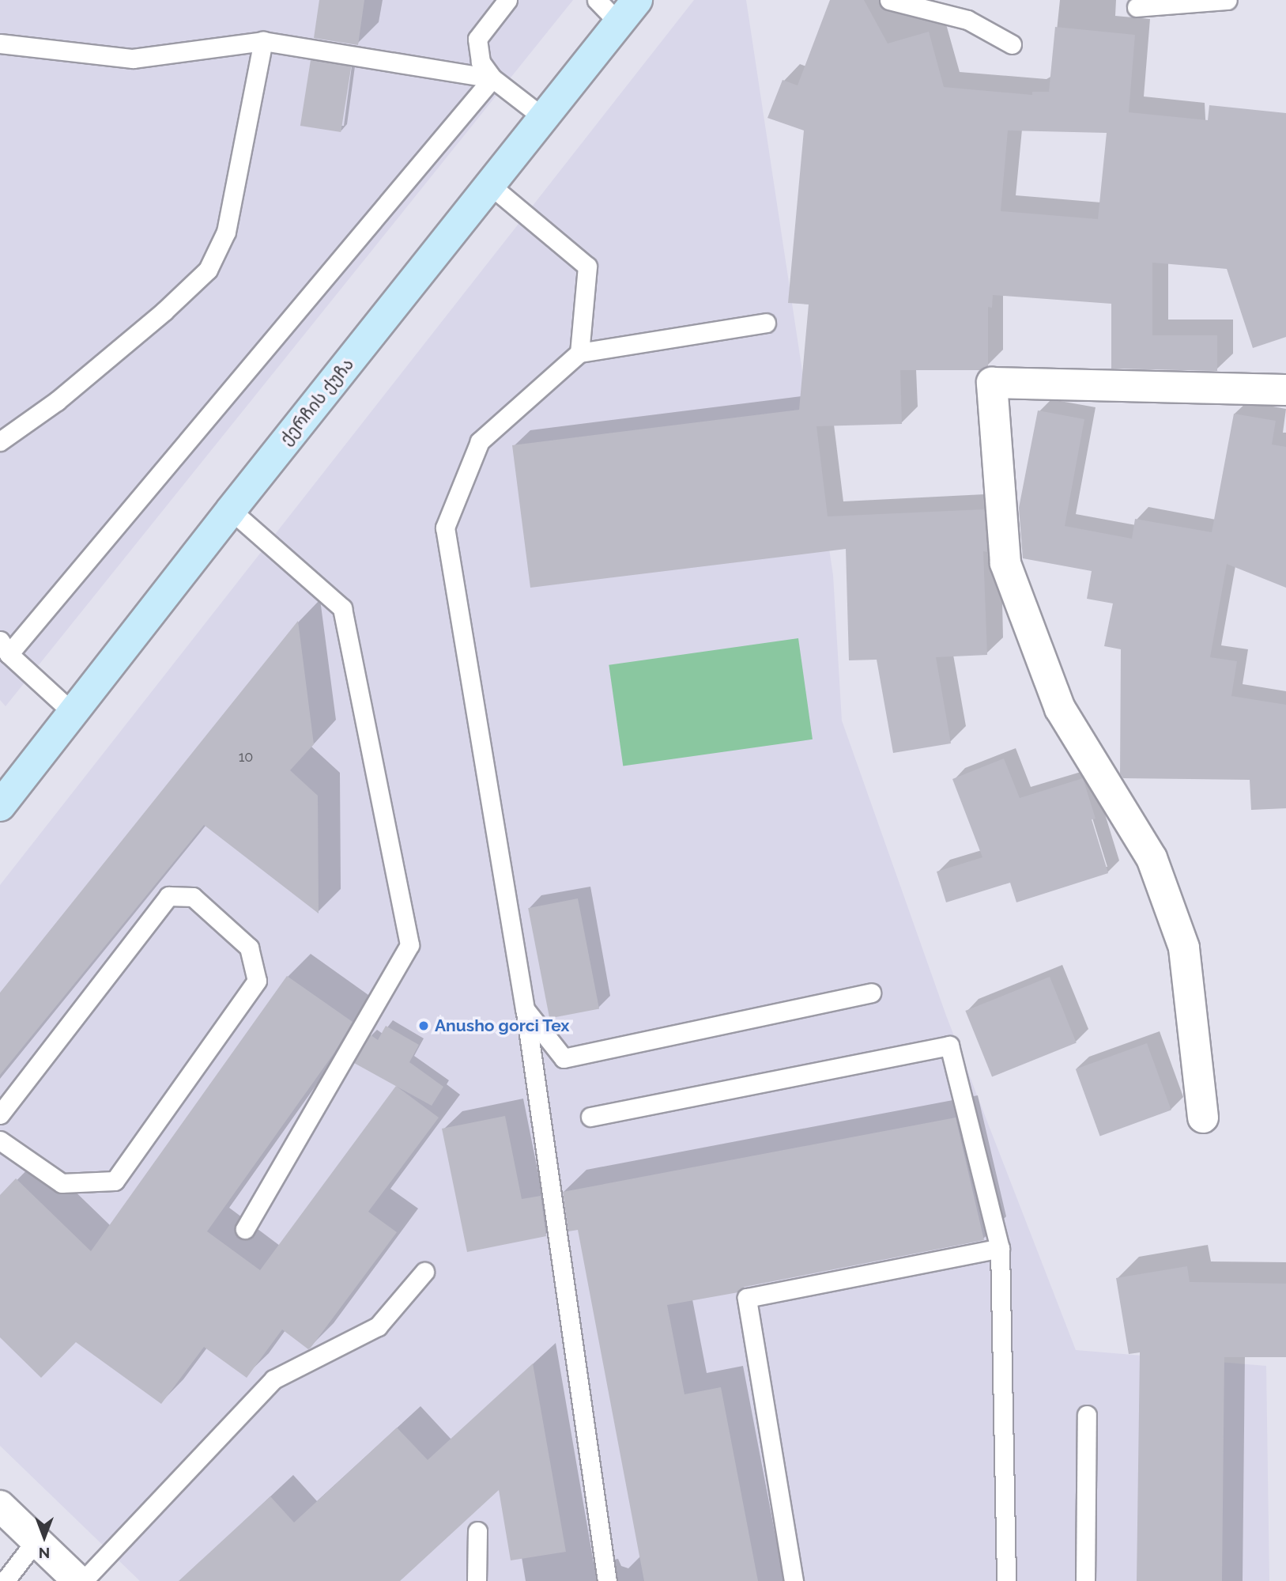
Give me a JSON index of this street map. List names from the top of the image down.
{
  "streets": {
    "main road": ["ქერჩის ქუჩა"]
  },
  "places": ["Anusho gorci Tex"],
  "house_numbers": ["10"],
  "north": "bottom"
}
